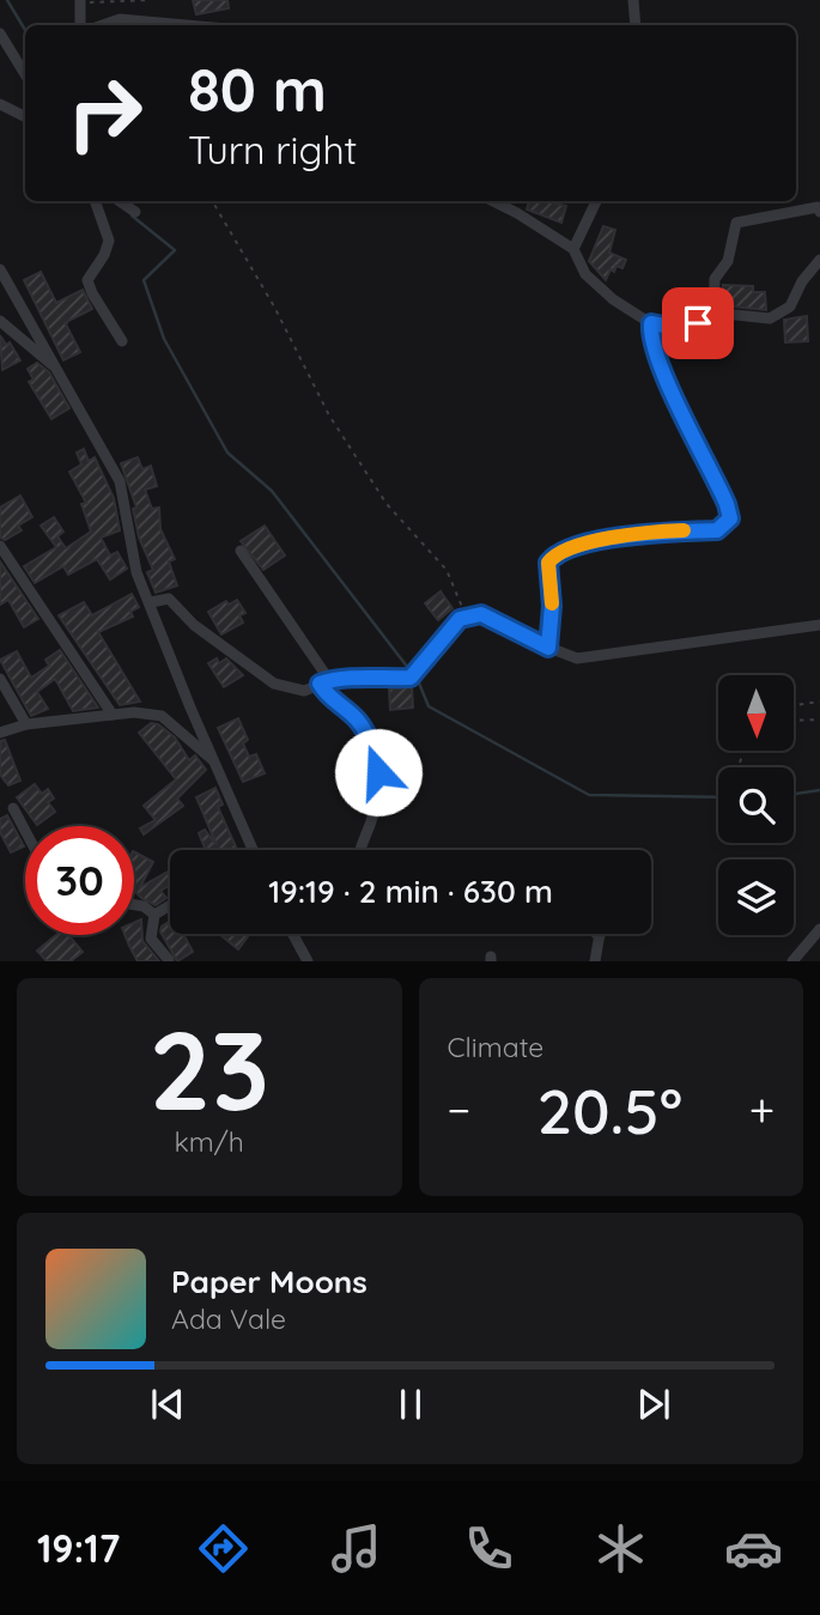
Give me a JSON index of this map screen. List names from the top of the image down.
{
  "north": "bottom",
  "page": {
    "turn": ["80 m", "Turn right"],
    "limit": "30",
    "trip": "19:19 · 2 min · 630 m",
    "tile": [
      ["23", "km/h"],
      "Climate"
    ],
    "heat": ["−", "20.5°", "+"],
    "song": ["Paper Moons", "Ada Vale"],
    "tabs": "19:17"
  }
}
